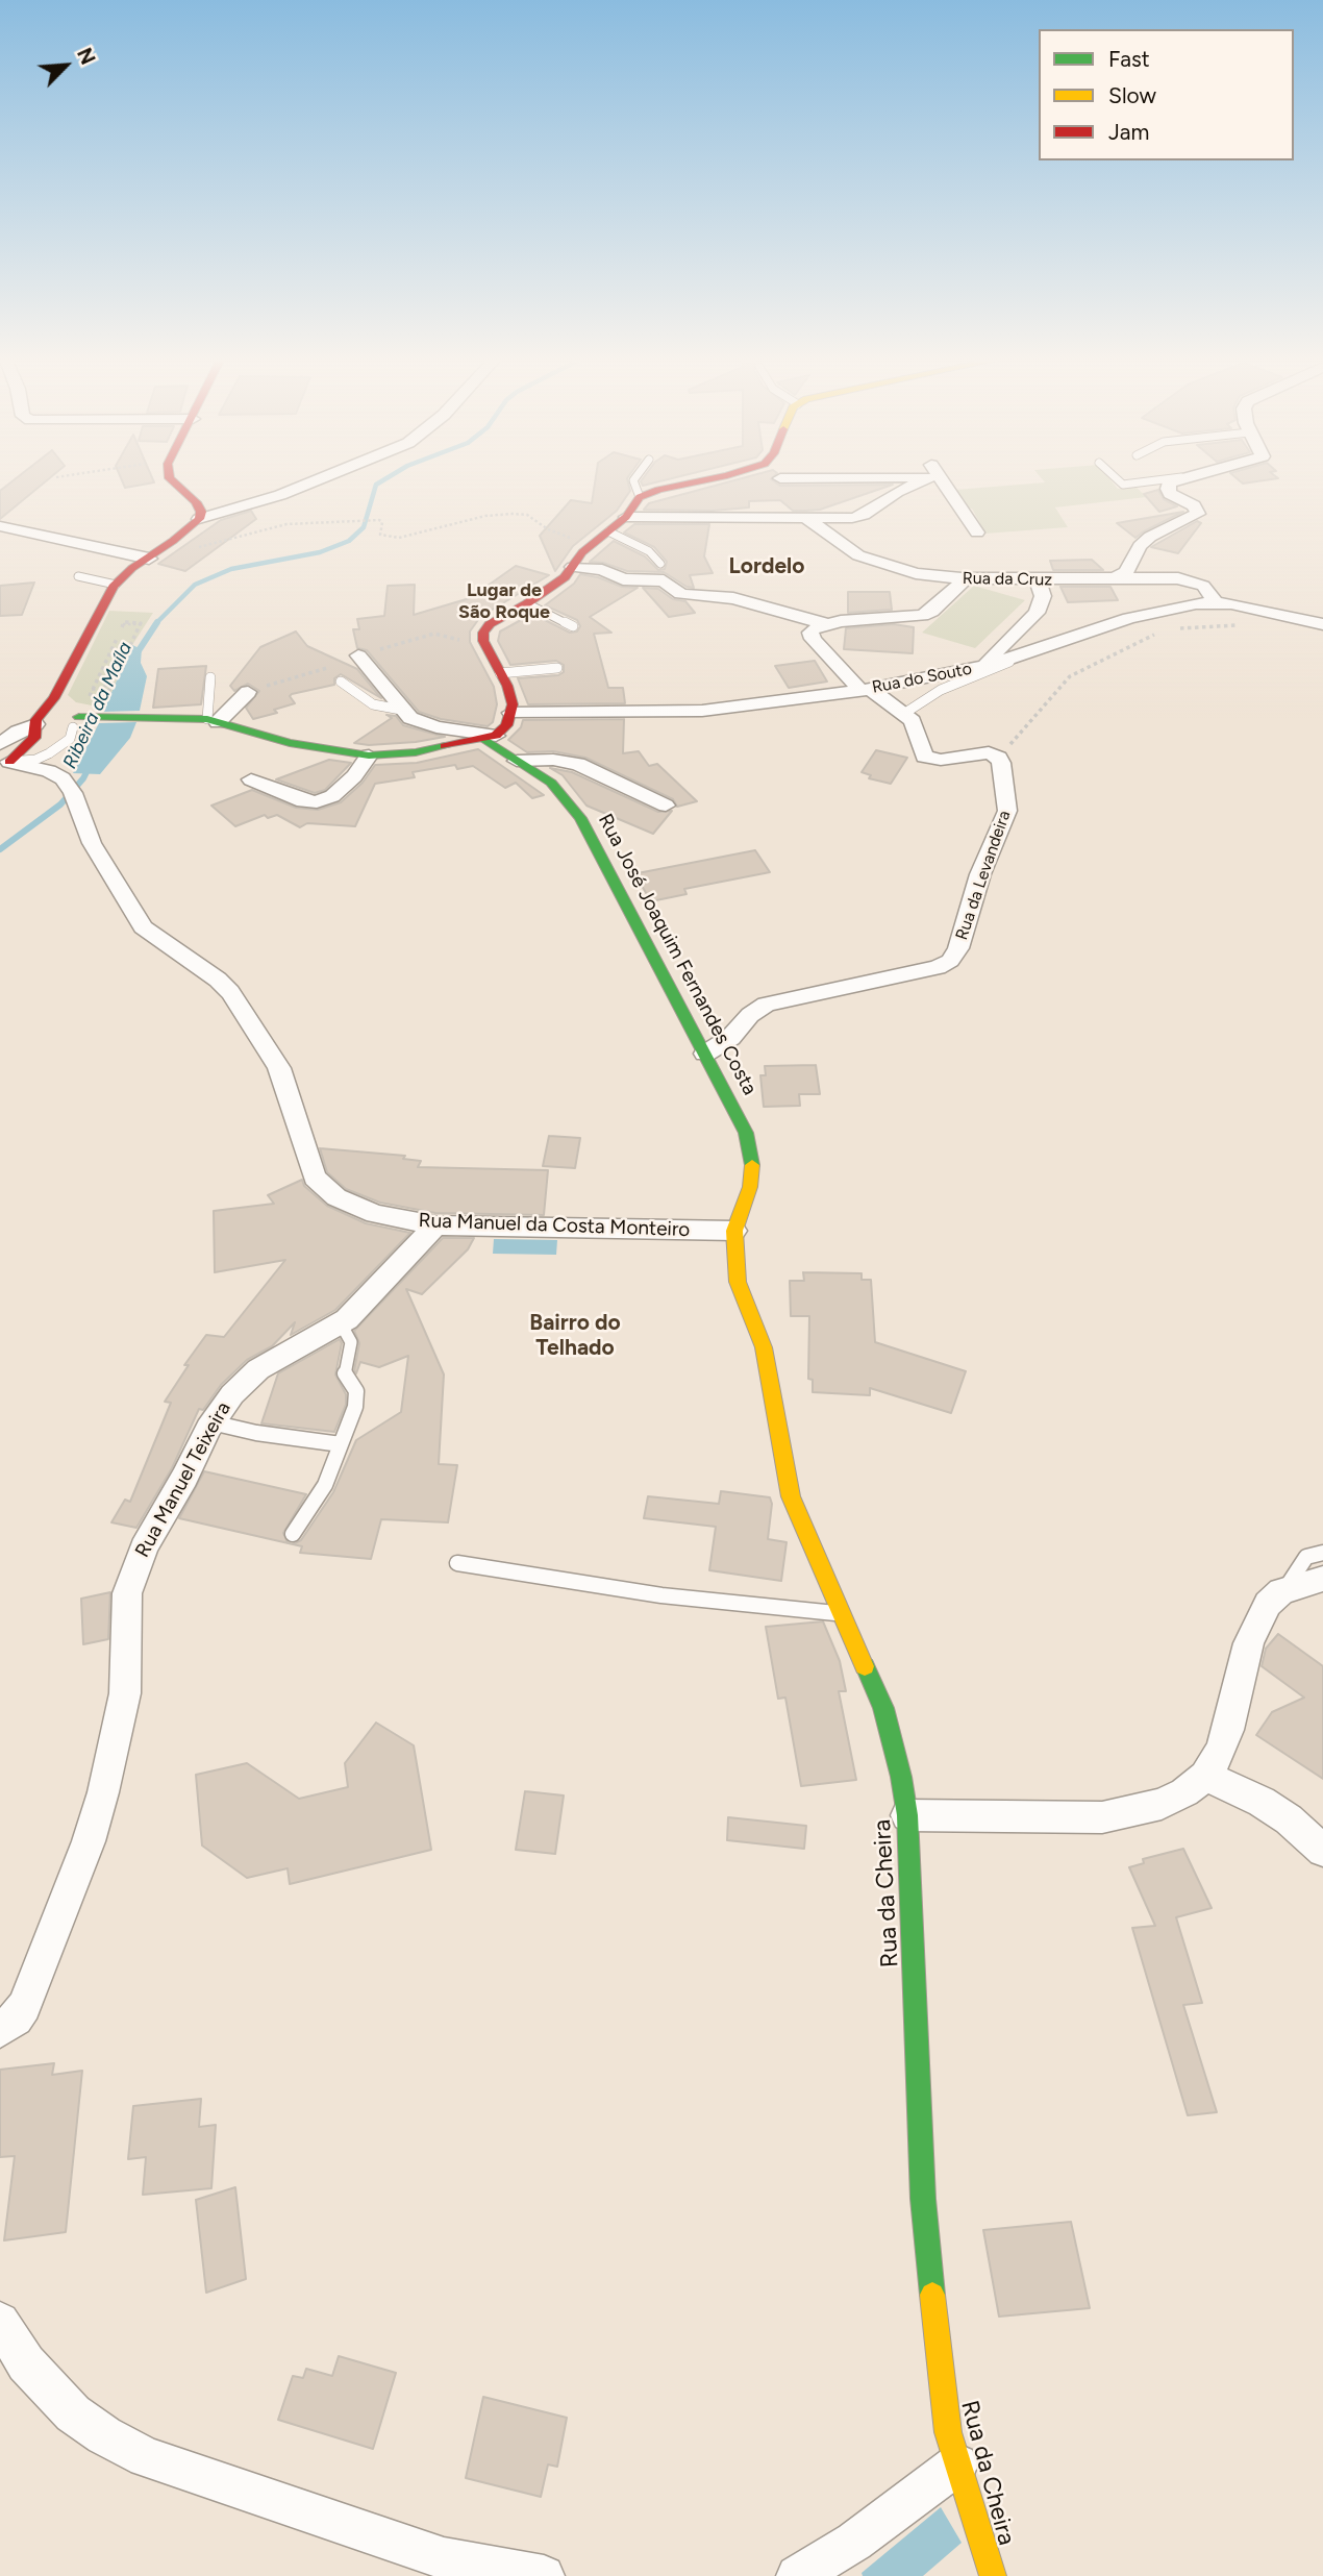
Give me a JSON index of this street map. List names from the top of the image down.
{
  "streets": {
    "street": [
      "Rua da Cruz",
      "Rua do Souto",
      "Rua da Levandeira",
      "Rua José Joaquim Fernandes Costa",
      "Rua Manuel da Costa Monteiro",
      "Rua Manuel Teixeira",
      "Rua da Cheira"
    ]
  },
  "crossings": [
    ["Rua da Cruz", "Rua do Souto"],
    ["Rua da Levandeira", "Rua José Joaquim Fernandes Costa"],
    ["Rua José Joaquim Fernandes Costa", "Rua Manuel da Costa Monteiro"],
    ["Rua José Joaquim Fernandes Costa", "Rua da Cheira"],
    ["Rua Manuel da Costa Monteiro", "Rua Manuel Teixeira"],
    ["Rua Manuel da Costa Monteiro", "Rua da Cheira"]
  ],
  "districts": ["Lordelo", "Lugar de São Roque", "Bairro do Telhado"],
  "water": ["Ribeira da Maíla"],
  "legend": ["Fast", "Slow", "Jam"],
  "north": "top right"
}
